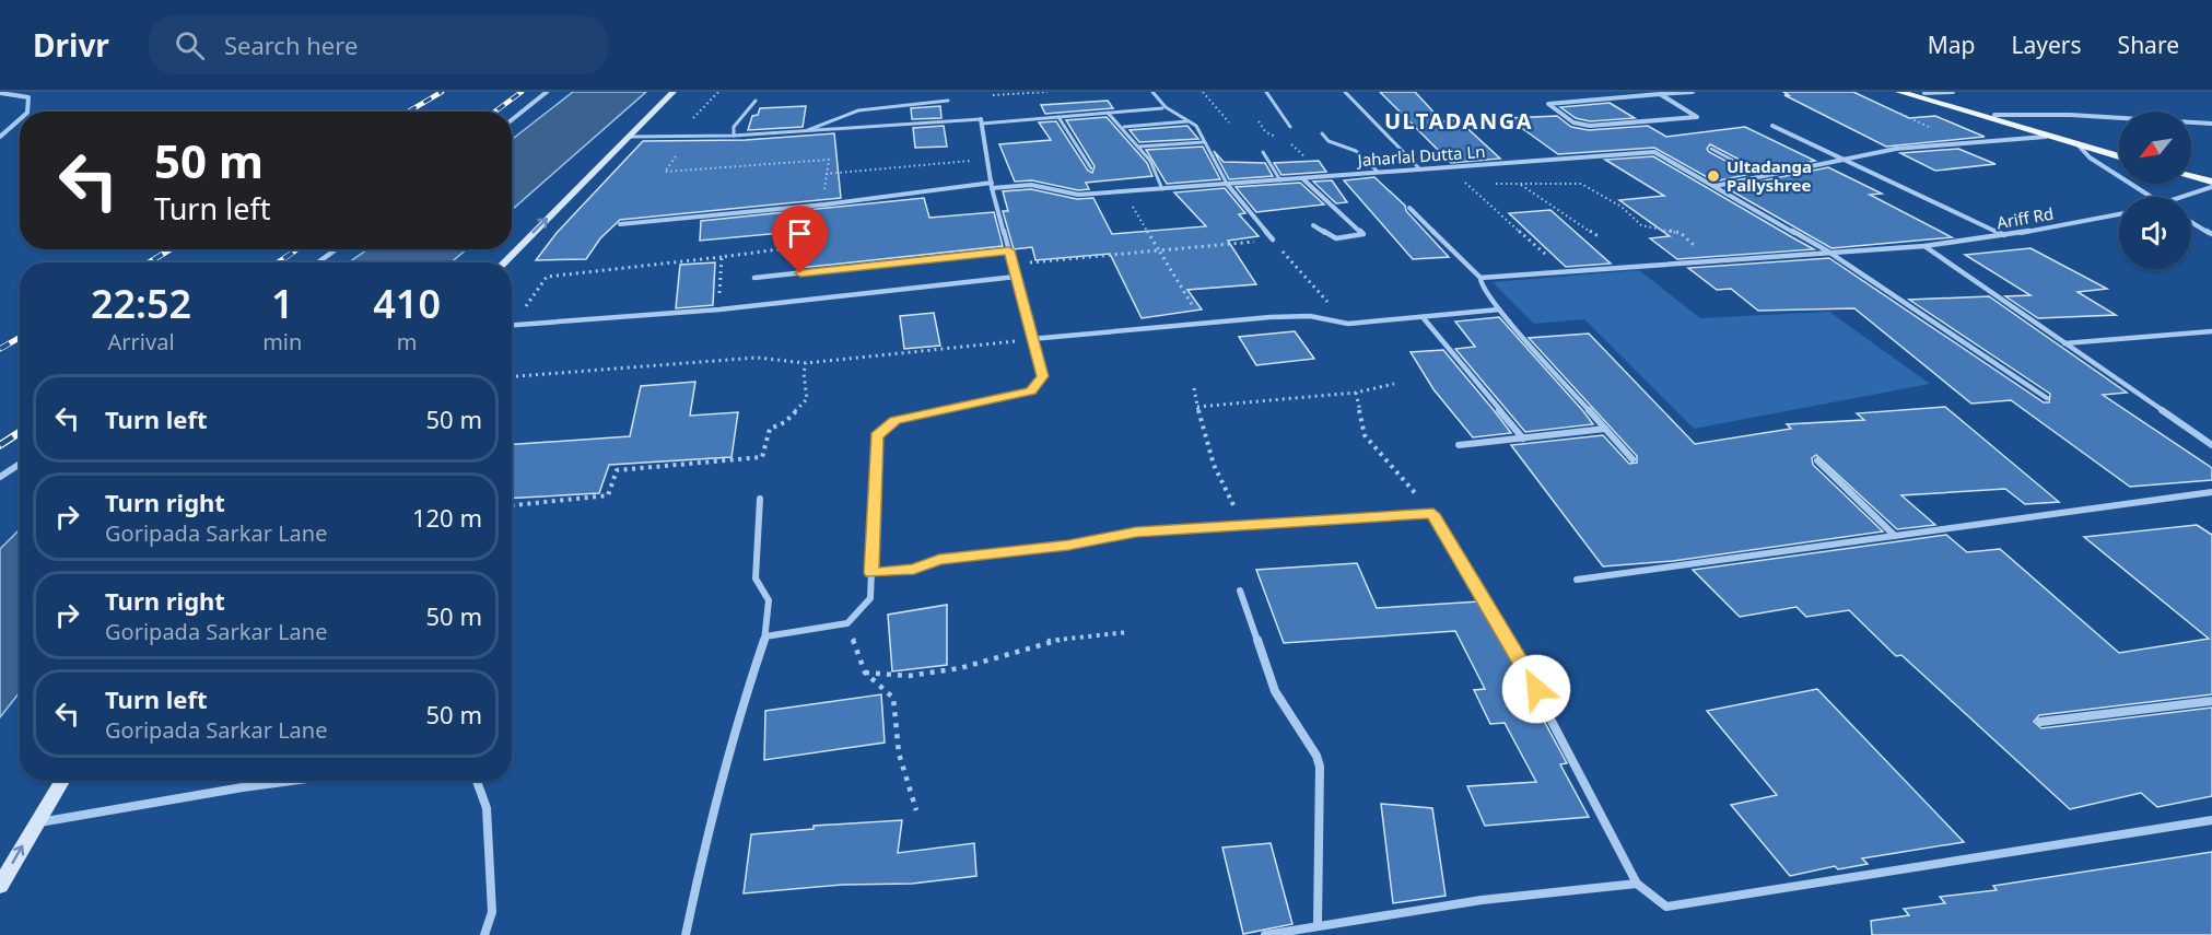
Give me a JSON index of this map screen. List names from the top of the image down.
{
  "streets": {
    "street": ["Jaharlal Dutta Ln", "Ariff Rd"]
  },
  "crossings": [
    ["Jaharlal Dutta Ln", "Ariff Rd"]
  ],
  "districts": ["ULTADANGA"],
  "places": ["Ultadanga Pallyshree"],
  "north": "bottom left",
  "page": {
    "header": "Drivr",
    "search": "Search here",
    "nav": ["Map", "Layers", "Share"],
    "turn": ["50 m", "Turn left"],
    "eta": [
      "22:52",
      "Arrival",
      "1",
      "min",
      "410",
      "m"
    ],
    "list": [
      {
        "name": "Turn left",
        "value": "50 m"
      },
      {
        "name": "Turn right",
        "note": "Goripada Sarkar Lane",
        "value": "120 m"
      },
      {
        "name": "Turn right",
        "note": "Goripada Sarkar Lane",
        "value": "50 m"
      },
      {
        "name": "Turn left",
        "note": "Goripada Sarkar Lane",
        "value": "50 m"
      }
    ]
  }
}
